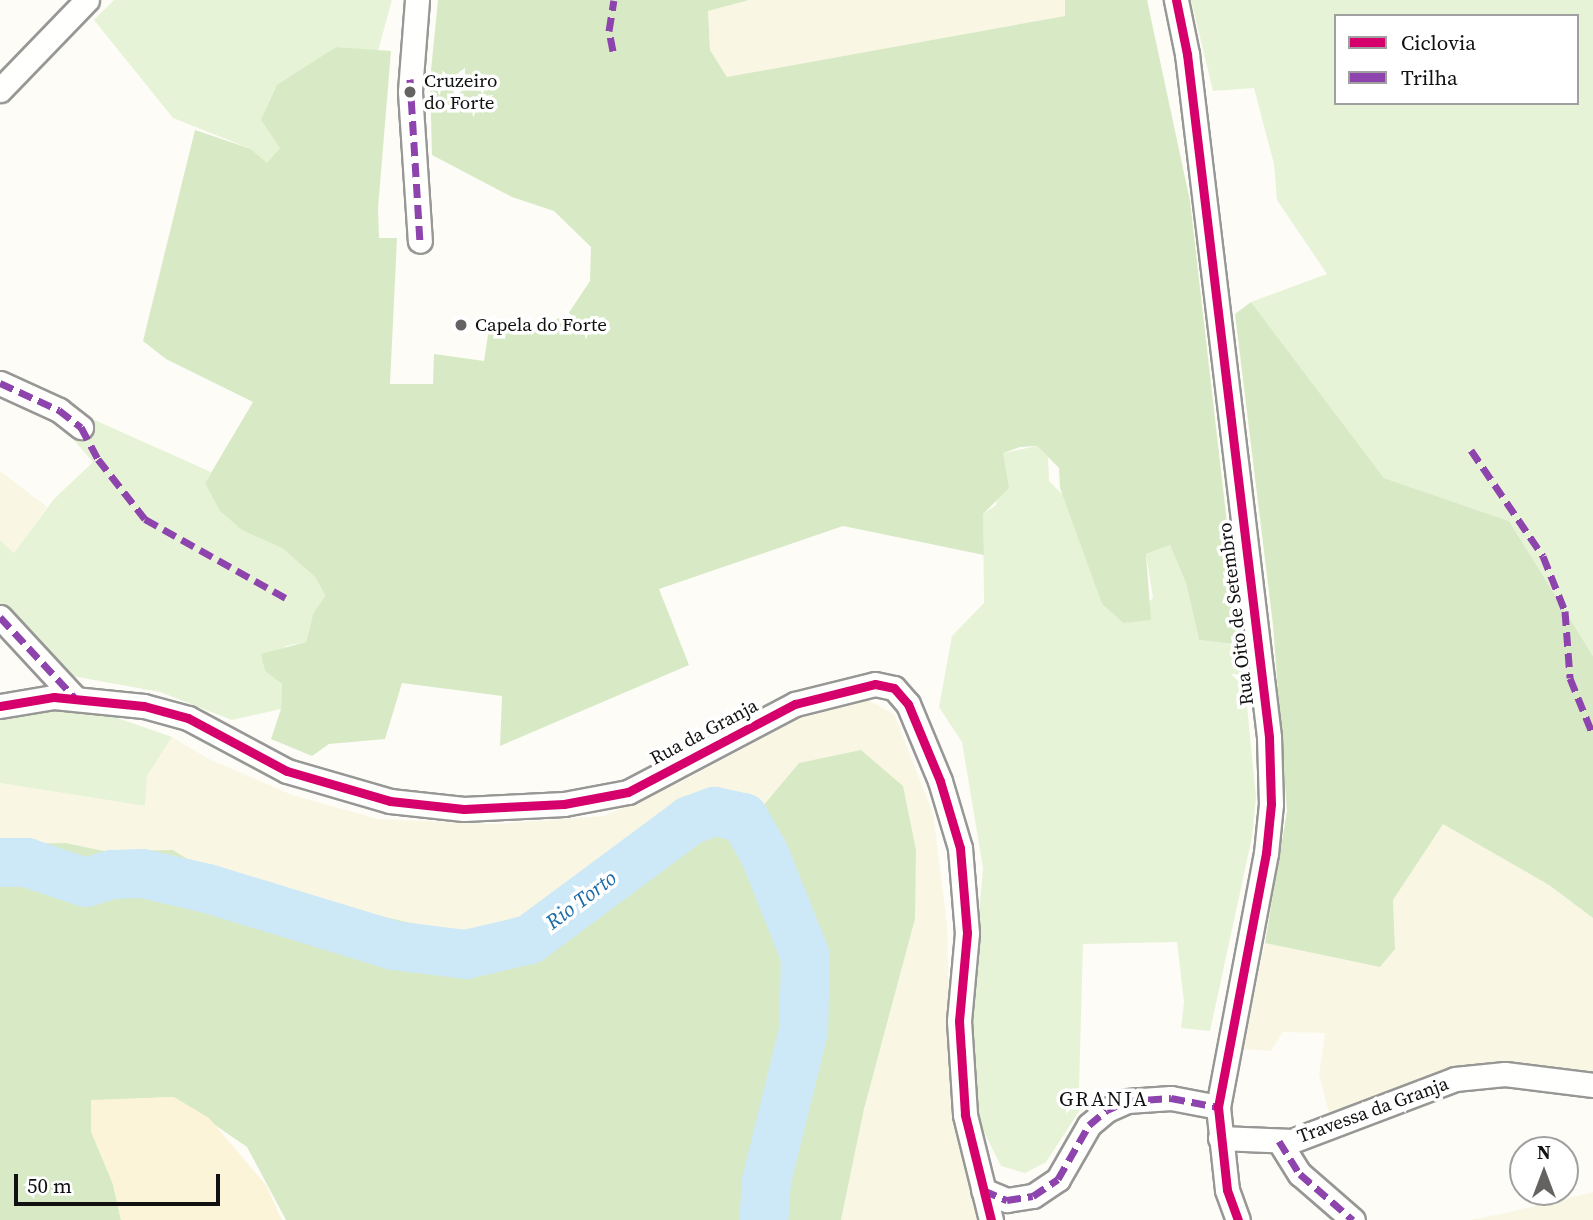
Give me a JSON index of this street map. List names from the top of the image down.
{
  "streets": {
    "street": ["Rua Oito de Setembro", "Rua da Granja", "Travessa da Granja"]
  },
  "crossings": [
    ["Rua Oito de Setembro", "Travessa da Granja"]
  ],
  "districts": ["GRANJA"],
  "water": ["Rio Torto"],
  "places": ["Cruzeiro do Forte", "Capela do Forte"],
  "legend": ["Ciclovia", "Trilha"],
  "scale_bar": "50 m",
  "north": "top"
}
